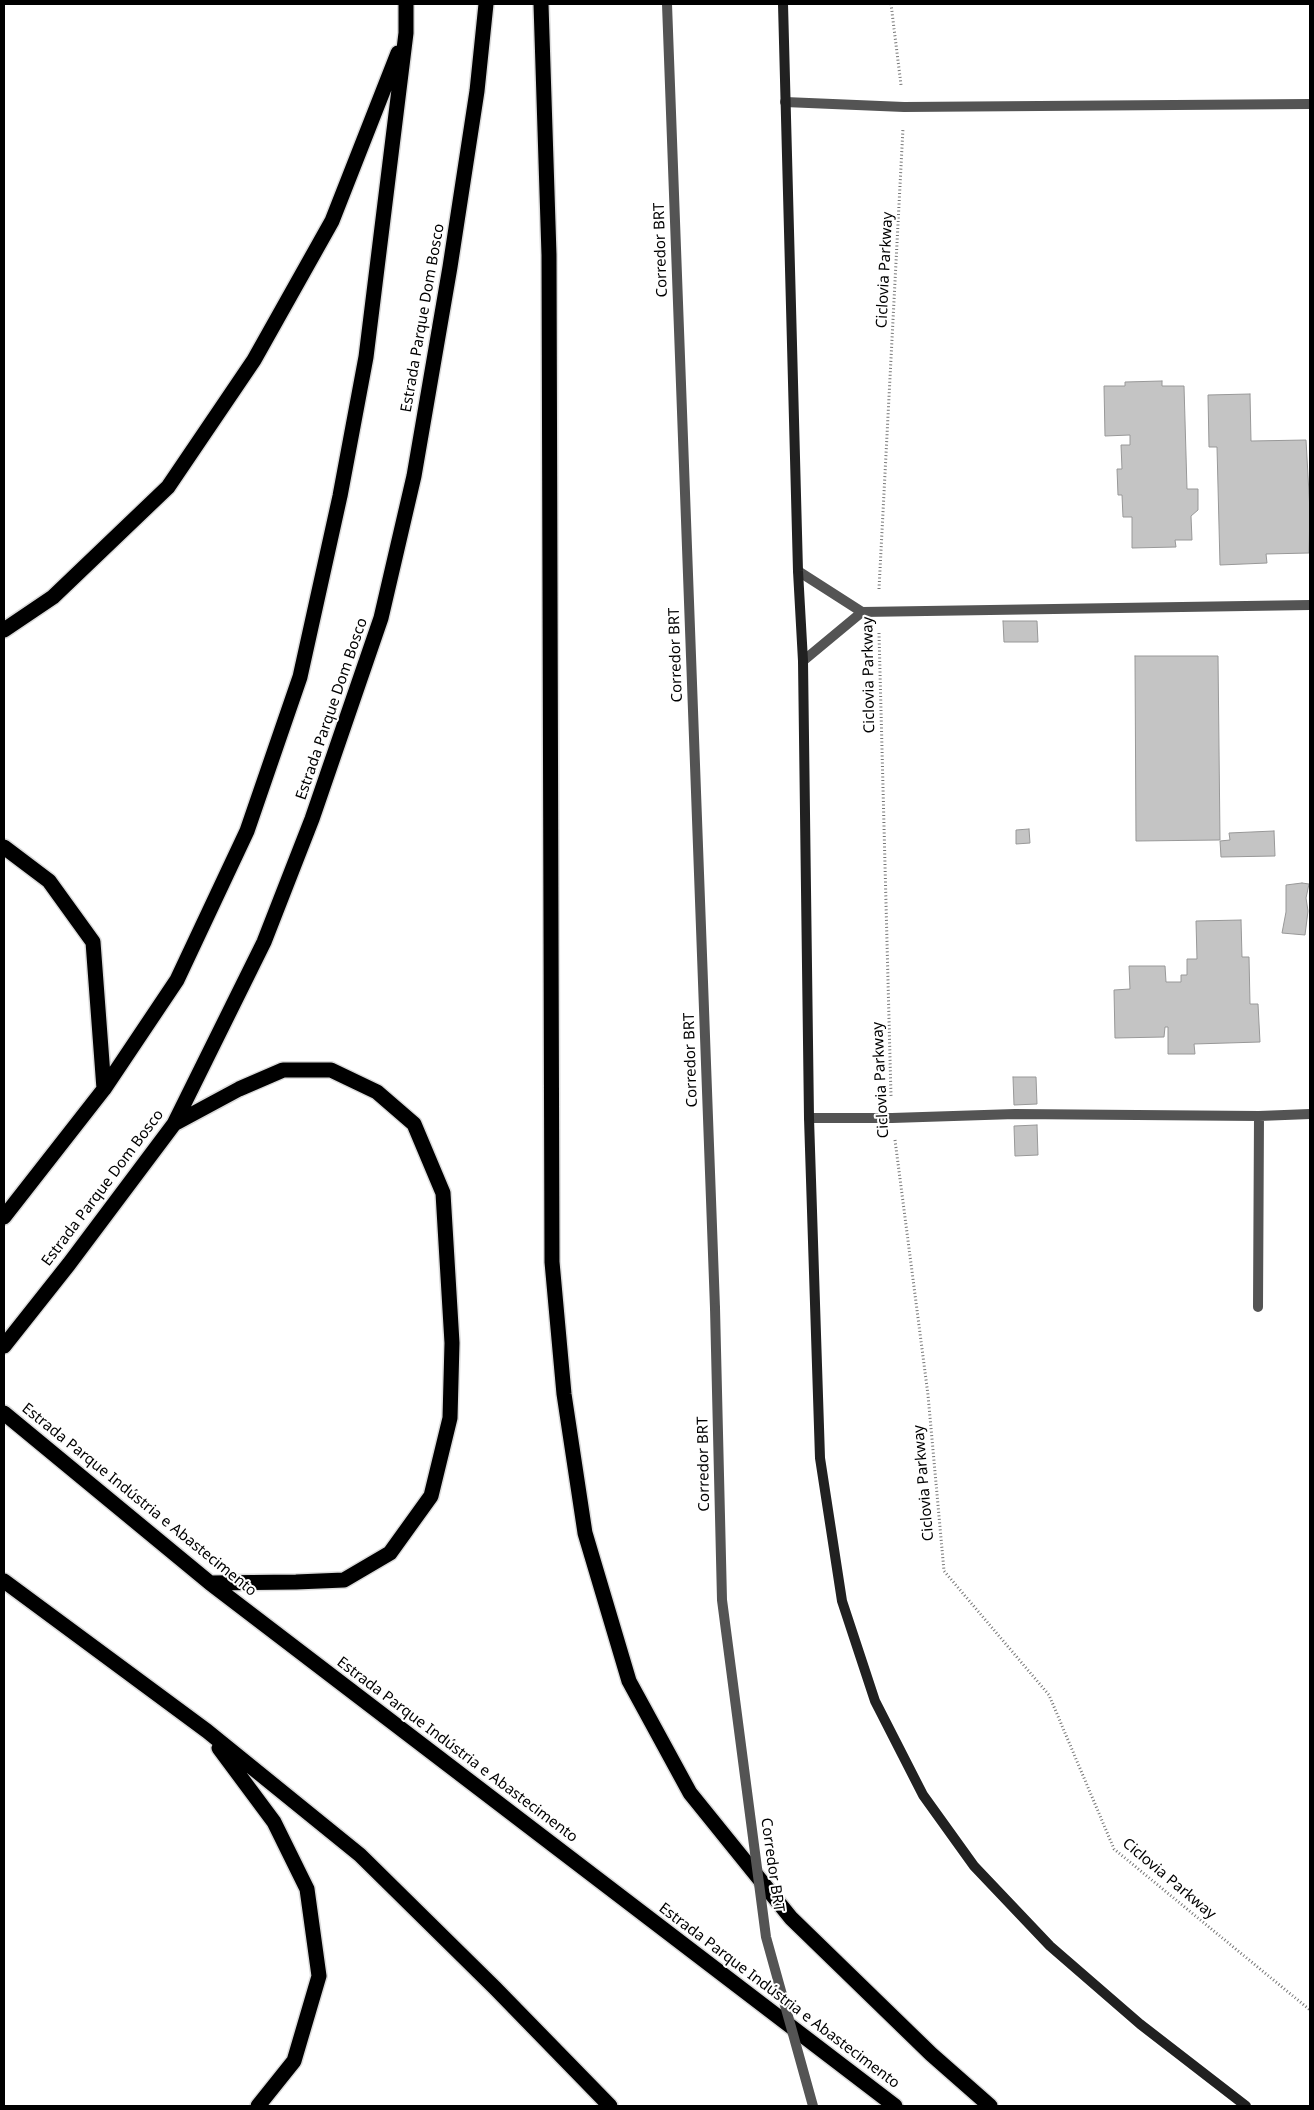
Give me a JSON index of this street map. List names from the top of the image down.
{
  "streets": {
    "highway": ["Estrada Parque Dom Bosco", "Estrada Parque Indústria e Abastecimento"],
    "street": ["Corredor BRT"],
    "path": ["Ciclovia Parkway"]
  }
}
